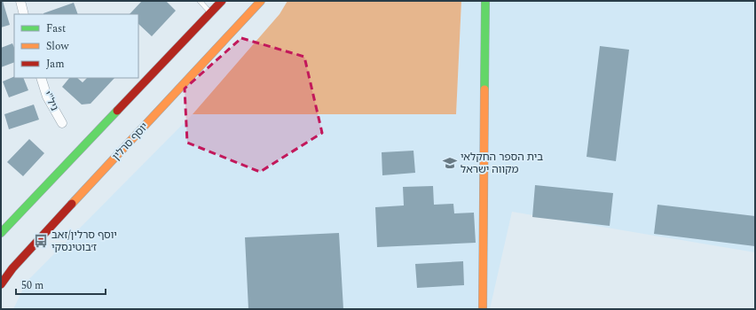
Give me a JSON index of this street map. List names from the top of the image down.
{
  "streets": {
    "main road": ["יוסף סרלין"],
    "street": ["ניל\"י"]
  },
  "places": {
    "school or university": ["בית הספר החקלאי מקווה ישראל"],
    "bus stop": ["יוסף סרלין/זאב ז׳בוטינסקי"]
  },
  "legend": ["Fast", "Slow", "Jam"],
  "scale_bar": "50 m"
}
